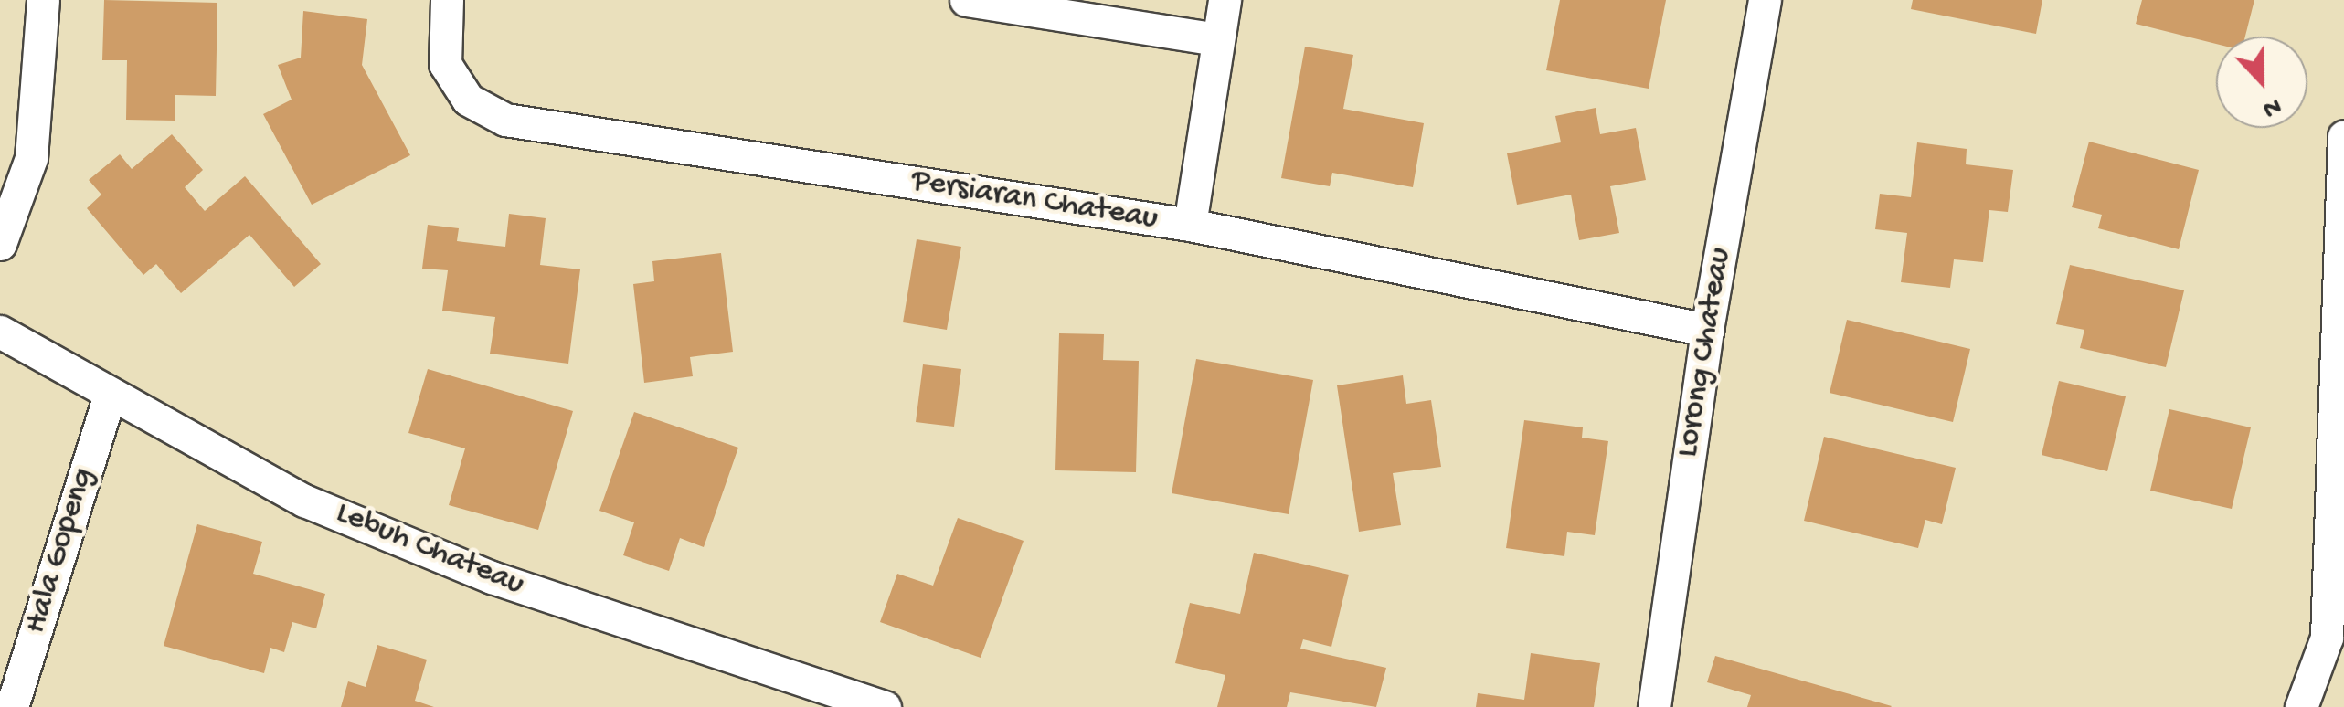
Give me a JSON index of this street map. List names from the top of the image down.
{
  "streets": {
    "street": [
      "Persiaran Chateau",
      "Lorong Chateau",
      "Lebuh Chateau",
      "Hala Gopeng"
    ]
  },
  "crossings": [
    ["Persiaran Chateau", "Lorong Chateau"],
    ["Lebuh Chateau", "Hala Gopeng"]
  ],
  "north": "bottom"
}
